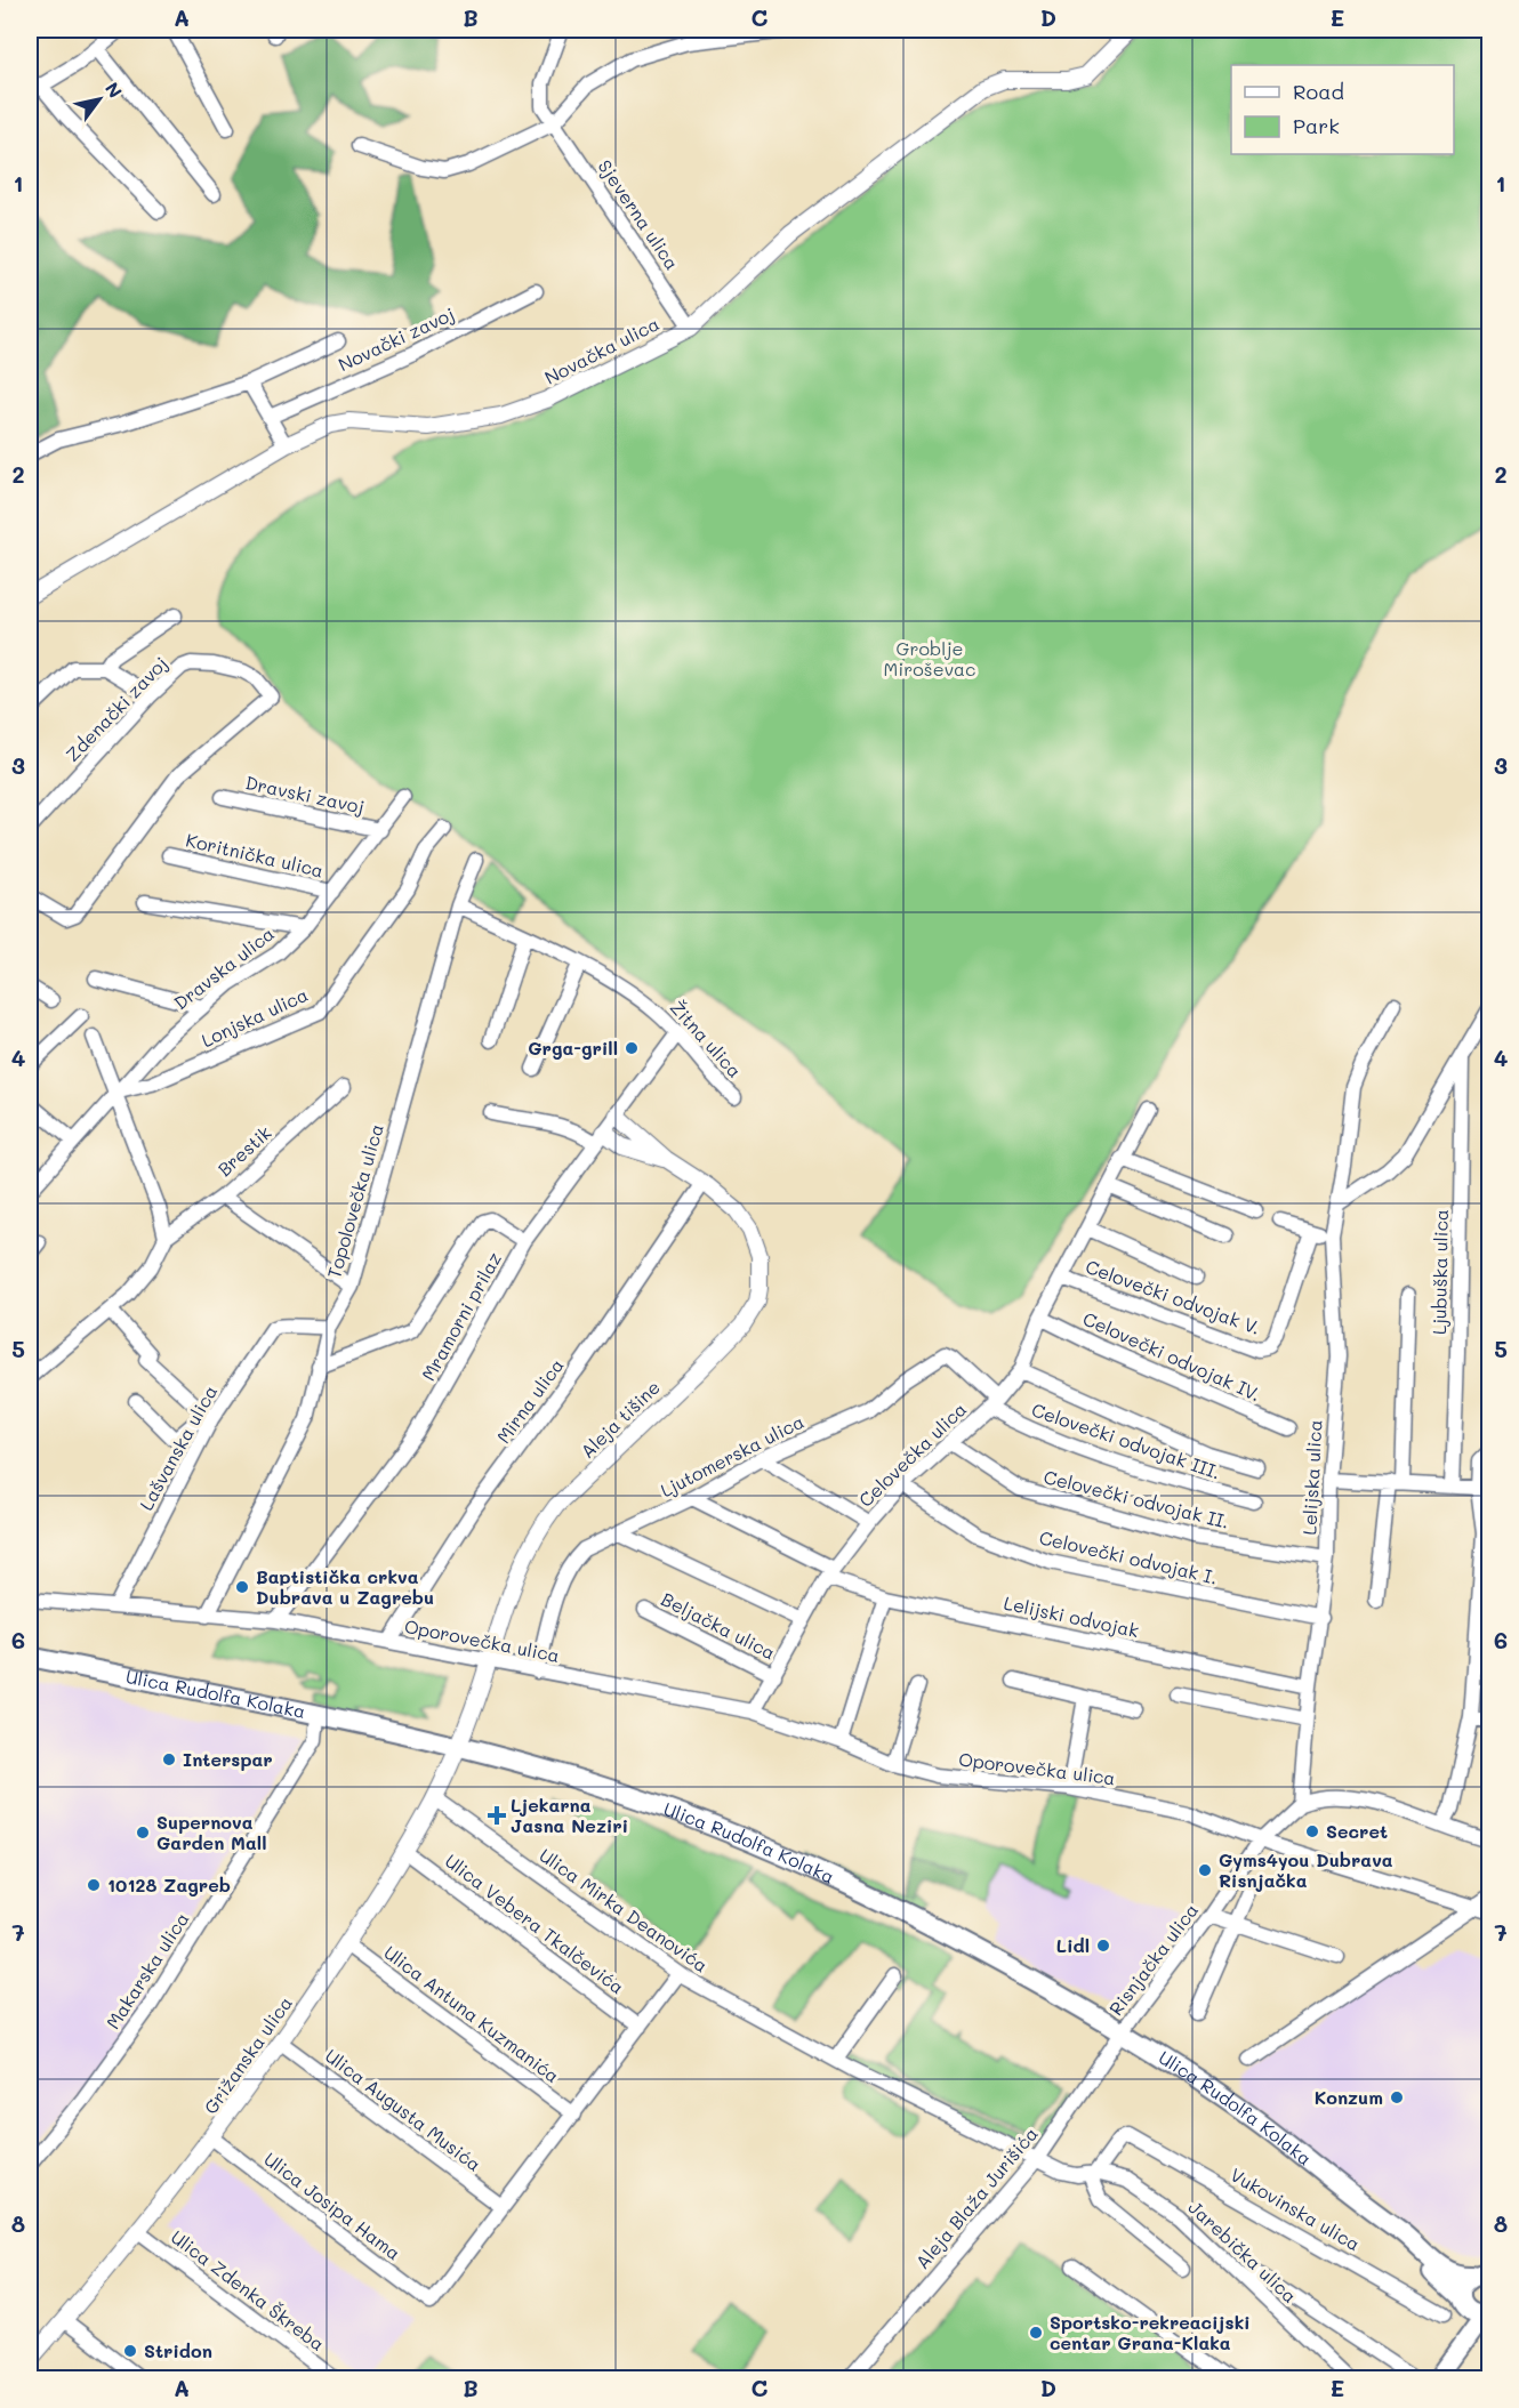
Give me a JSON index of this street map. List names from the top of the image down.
{
  "streets": {
    "main road": ["Ulica Rudolfa Kolaka"],
    "street": [
      "Sjeverna ulica",
      "Novački zavoj",
      "Novačka ulica",
      "Zdenački zavoj",
      "Dravski zavoj",
      "Koritnička ulica",
      "Dravska ulica",
      "Lonjska ulica",
      "Žitna ulica",
      "Brestik",
      "Topolovečka ulica",
      "Ljubuška ulica",
      "Celovečki odvojak V.",
      "Mramorni prilaz",
      "Celovečki odvojak IV.",
      "Mirna ulica",
      "Aleja tišine",
      "Celovečki odvojak III.",
      "Lašvanska ulica",
      "Celovečka ulica",
      "Ljutomerska ulica",
      "Lelijska ulica",
      "Celovečki odvojak II.",
      "Celovečki odvojak I.",
      "Lelijski odvojak",
      "Beljačka ulica",
      "Oporovečka ulica",
      "Ulica Mirka Deanovića",
      "Ulica Vebera Tkalčevića",
      "Risnjačka ulica",
      "Makarska ulica",
      "Ulica Antuna Kuzmanića",
      "Grižanska ulica",
      "Ulica Augusta Musića",
      "Aleja Blaža Jurišića",
      "Ulica Josipa Hama",
      "Vukovinska ulica",
      "Jarebička ulica",
      "Ulica Zdenka Škreba"
    ]
  },
  "crossings": [
    ["Sjeverna ulica", "Novačka ulica"],
    ["Dravski zavoj", "Dravska ulica"],
    ["Koritnička ulica", "Dravska ulica"],
    ["Dravska ulica", "Lonjska ulica"],
    ["Žitna ulica", "Topolovečka ulica"],
    ["Žitna ulica", "Mramorni prilaz"],
    ["Topolovečka ulica", "Lašvanska ulica"],
    ["Topolovečka ulica", "Oporovečka ulica"],
    ["Celovečki odvojak V.", "Celovečka ulica"],
    ["Mramorni prilaz", "Aleja tišine"],
    ["Mramorni prilaz", "Oporovečka ulica"],
    ["Celovečki odvojak IV.", "Celovečka ulica"],
    ["Mirna ulica", "Aleja tišine"],
    ["Mirna ulica", "Oporovečka ulica"],
    ["Aleja tišine", "Oporovečka ulica"],
    ["Aleja tišine", "Ulica Rudolfa Kolaka"],
    ["Aleja tišine", "Grižanska ulica"],
    ["Celovečki odvojak III.", "Celovečka ulica"],
    ["Celovečki odvojak III.", "Ljutomerska ulica"],
    ["Lašvanska ulica", "Oporovečka ulica"],
    ["Celovečka ulica", "Ljutomerska ulica"],
    ["Celovečka ulica", "Celovečki odvojak II."],
    ["Celovečka ulica", "Celovečki odvojak I."],
    ["Celovečka ulica", "Lelijski odvojak"],
    ["Celovečka ulica", "Beljačka ulica"],
    ["Celovečka ulica", "Oporovečka ulica"],
    ["Ljutomerska ulica", "Lelijski odvojak"],
    ["Ljutomerska ulica", "Oporovečka ulica"],
    ["Lelijska ulica", "Celovečki odvojak II."],
    ["Lelijska ulica", "Celovečki odvojak I."],
    ["Lelijska ulica", "Lelijski odvojak"],
    ["Oporovečka ulica", "Risnjačka ulica"],
    ["Ulica Rudolfa Kolaka", "Risnjačka ulica"],
    ["Ulica Rudolfa Kolaka", "Makarska ulica"],
    ["Ulica Rudolfa Kolaka", "Grižanska ulica"],
    ["Ulica Rudolfa Kolaka", "Aleja Blaža Jurišića"],
    ["Ulica Mirka Deanovića", "Grižanska ulica"],
    ["Ulica Mirka Deanovića", "Aleja Blaža Jurišića"],
    ["Ulica Mirka Deanovića", "Jarebička ulica"],
    ["Ulica Vebera Tkalčevića", "Grižanska ulica"],
    ["Risnjačka ulica", "Aleja Blaža Jurišića"],
    ["Ulica Antuna Kuzmanića", "Grižanska ulica"],
    ["Grižanska ulica", "Ulica Augusta Musića"],
    ["Grižanska ulica", "Ulica Josipa Hama"],
    ["Grižanska ulica", "Ulica Zdenka Škreba"],
    ["Ulica Augusta Musića", "Ulica Josipa Hama"],
    ["Aleja Blaža Jurišića", "Jarebička ulica"],
    ["Vukovinska ulica", "Jarebička ulica"]
  ],
  "parks": ["Groblje Miroševac"],
  "places": {
    "other": [
      "Grga-grill",
      "Baptistička crkva Dubrava u Zagrebu",
      "Interspar",
      "Secret",
      "Supernova Garden Mall",
      "Gyms4you Dubrava Risnjačka",
      "10128 Zagreb",
      "Lidl",
      "Konzum",
      "Sportsko-rekreacijski centar Grana-Klaka",
      "Stridon"
    ],
    "health": ["Ljekarna Jasna Neziri"]
  },
  "legend": ["Road", "Park"],
  "north": "top right",
  "grid": {
    "columns": [
      "A",
      "B",
      "C",
      "D",
      "E"
    ],
    "rows": [
      "1",
      "2",
      "3",
      "4",
      "5",
      "6",
      "7",
      "8"
    ]
  }
}
